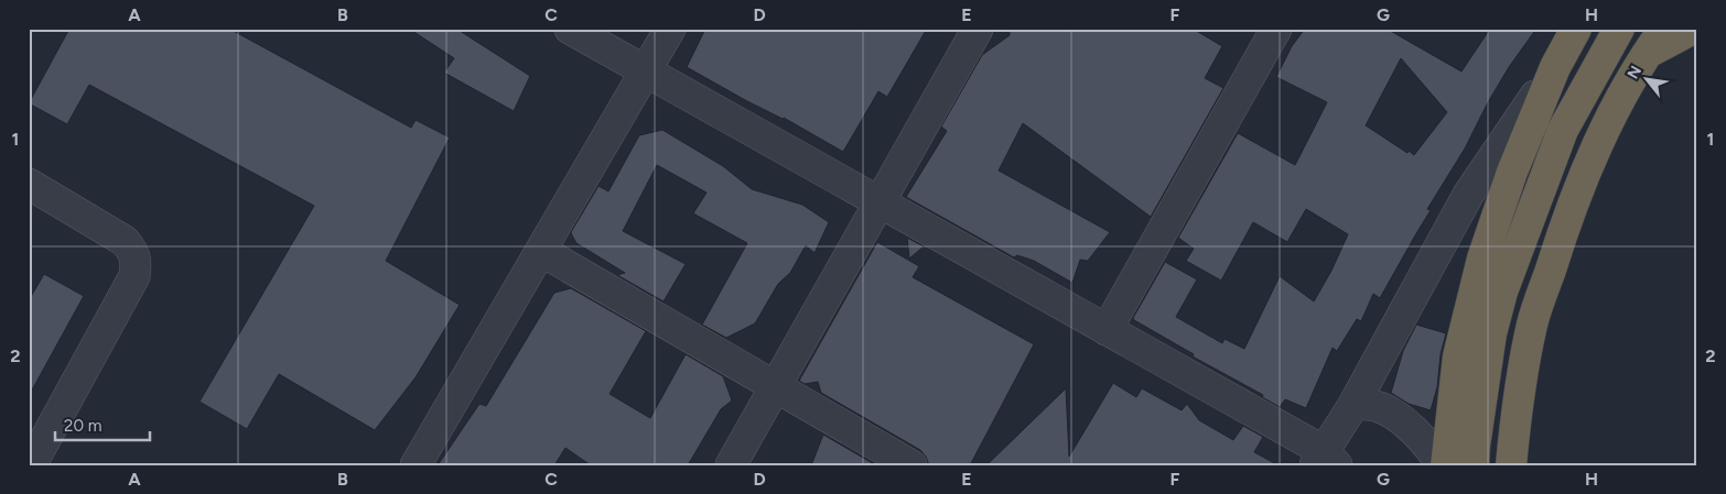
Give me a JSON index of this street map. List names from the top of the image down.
{
  "scale_bar": "20 m",
  "north": "top left",
  "grid": {
    "columns": [
      "A",
      "B",
      "C",
      "D",
      "E",
      "F",
      "G",
      "H"
    ],
    "rows": ["1", "2"]
  }
}
